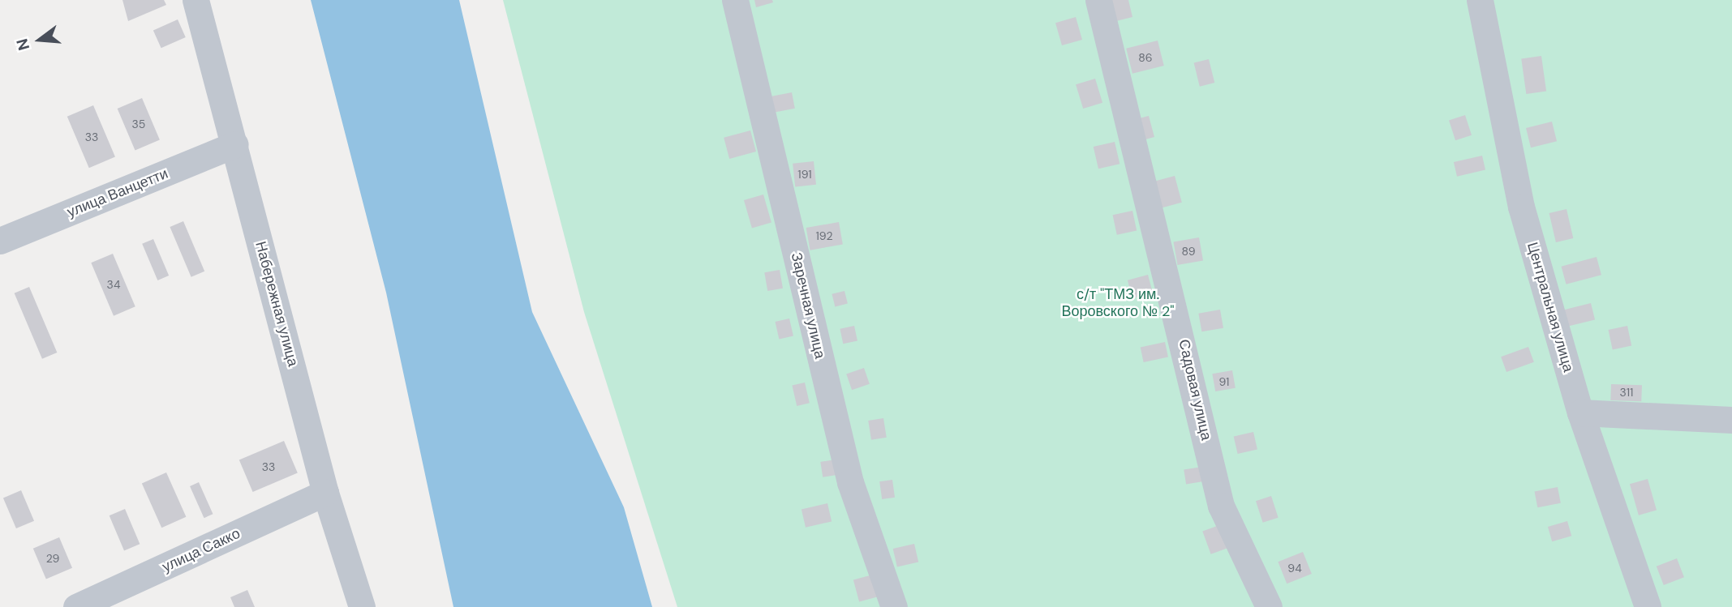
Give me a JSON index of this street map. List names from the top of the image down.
{
  "streets": {
    "street": [
      "улица Ванцетти",
      "Набережная улица",
      "Заречная улица",
      "Центральная улица",
      "Садовая улица",
      "улица Сакко"
    ]
  },
  "crossings": [
    ["улица Ванцетти", "Набережная улица"],
    ["Набережная улица", "улица Сакко"]
  ],
  "parks": ["с/т \"ТМЗ им. Воровского № 2\""],
  "house_numbers": [
    "86",
    "35",
    "33",
    "191",
    "192",
    "89",
    "34",
    "91",
    "311",
    "33",
    "29",
    "94"
  ],
  "north": "left"
}
